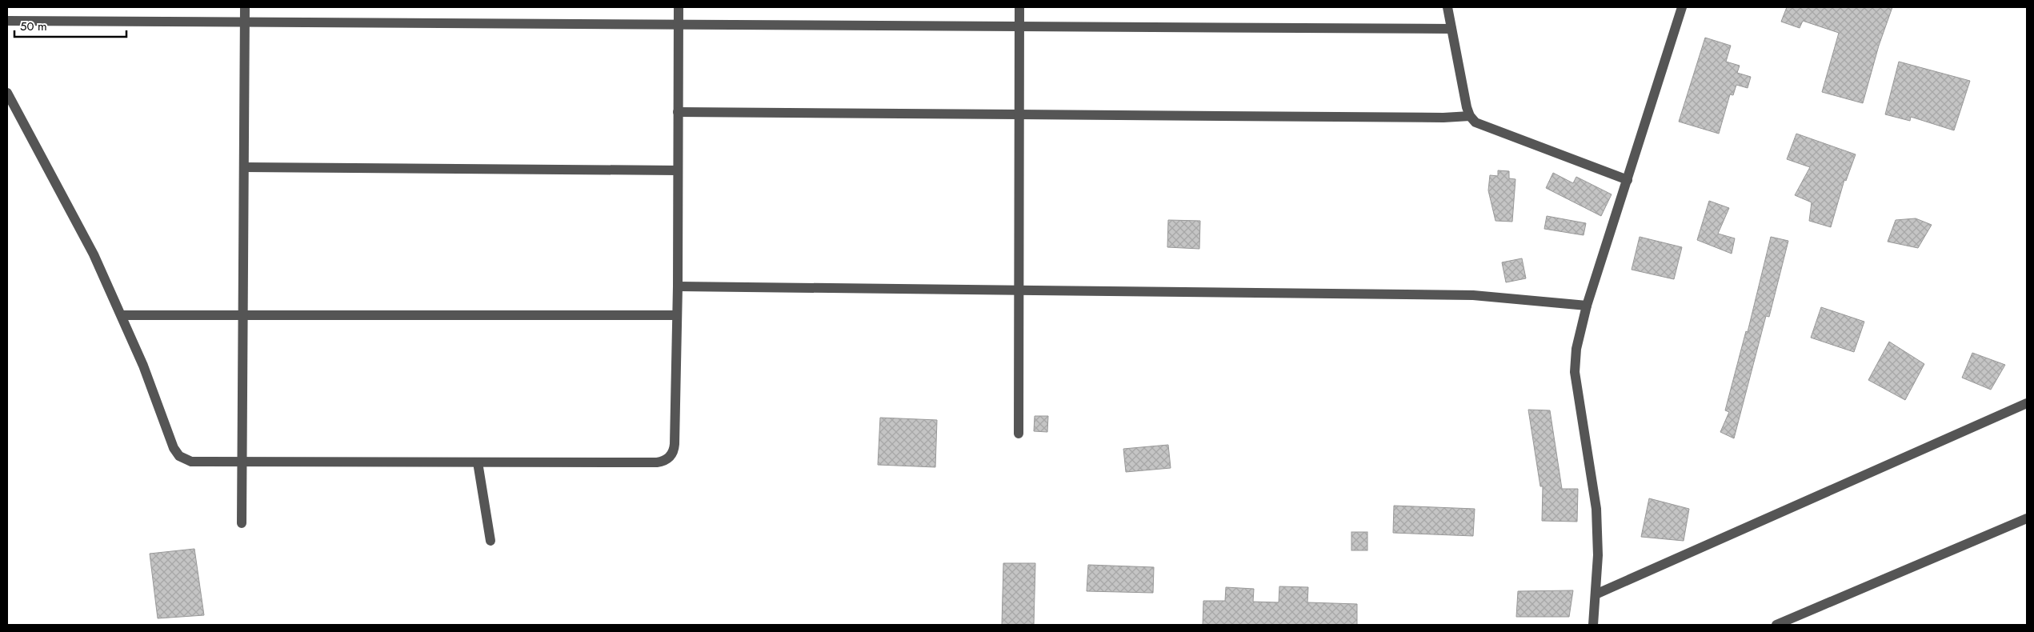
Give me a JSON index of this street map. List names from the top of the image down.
{
  "scale_bar": "50 m"
}
